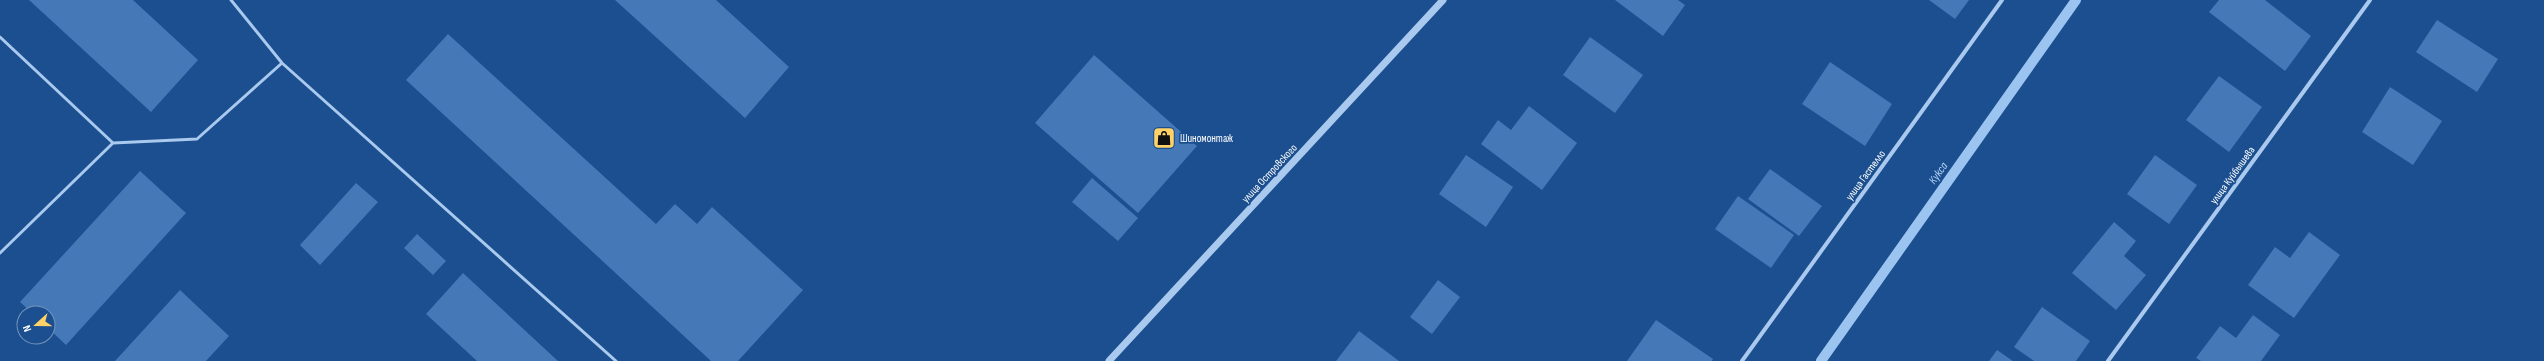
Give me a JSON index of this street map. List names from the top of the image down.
{
  "streets": {
    "street": ["улица Островского", "улица Гастелло", "улица Куйбышева"]
  },
  "water": ["Кукса"],
  "places": {
    "shop": ["Шиномонтаж"]
  },
  "north": "left"
}
